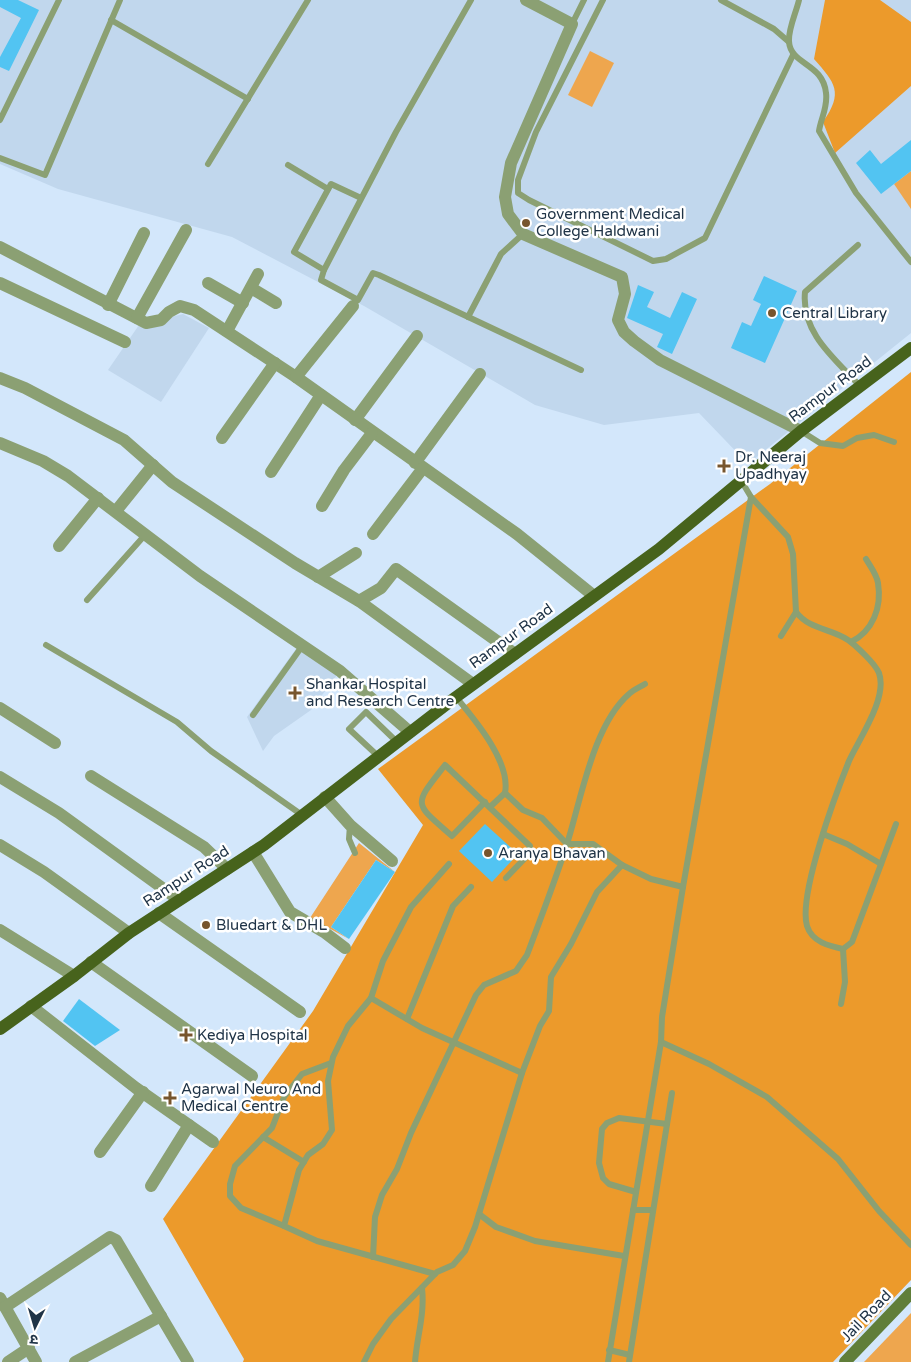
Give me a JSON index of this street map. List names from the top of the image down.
{
  "streets": {
    "main road": ["Rampur Road"],
    "street": ["Jail Road"]
  },
  "places": {
    "other": [
      "Government Medical College Haldwani",
      "Central Library",
      "Aranya Bhavan",
      "Bluedart & DHL"
    ],
    "health": [
      "Dr. Neeraj Upadhyay",
      "Shankar Hospital and Research Centre",
      "Kediya Hospital",
      "Agarwal Neuro And Medical Centre"
    ]
  },
  "north": "bottom"
}
